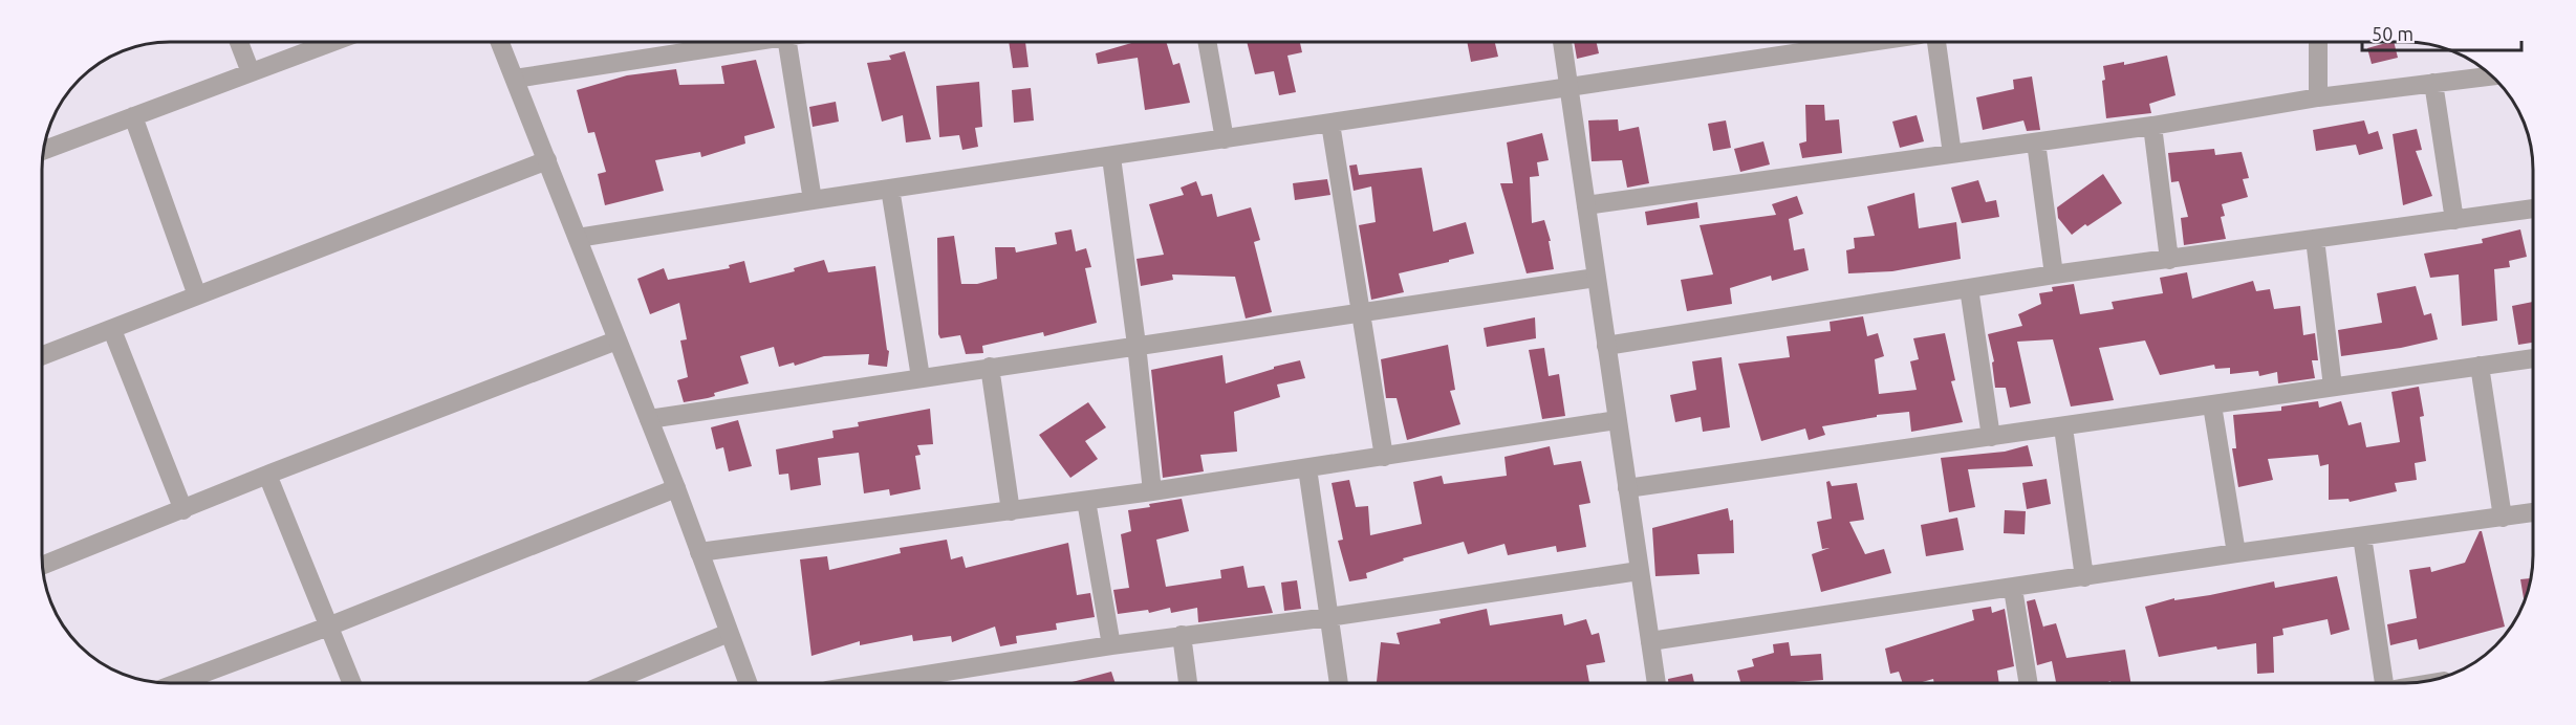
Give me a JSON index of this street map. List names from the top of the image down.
{
  "scale_bar": "50 m"
}
